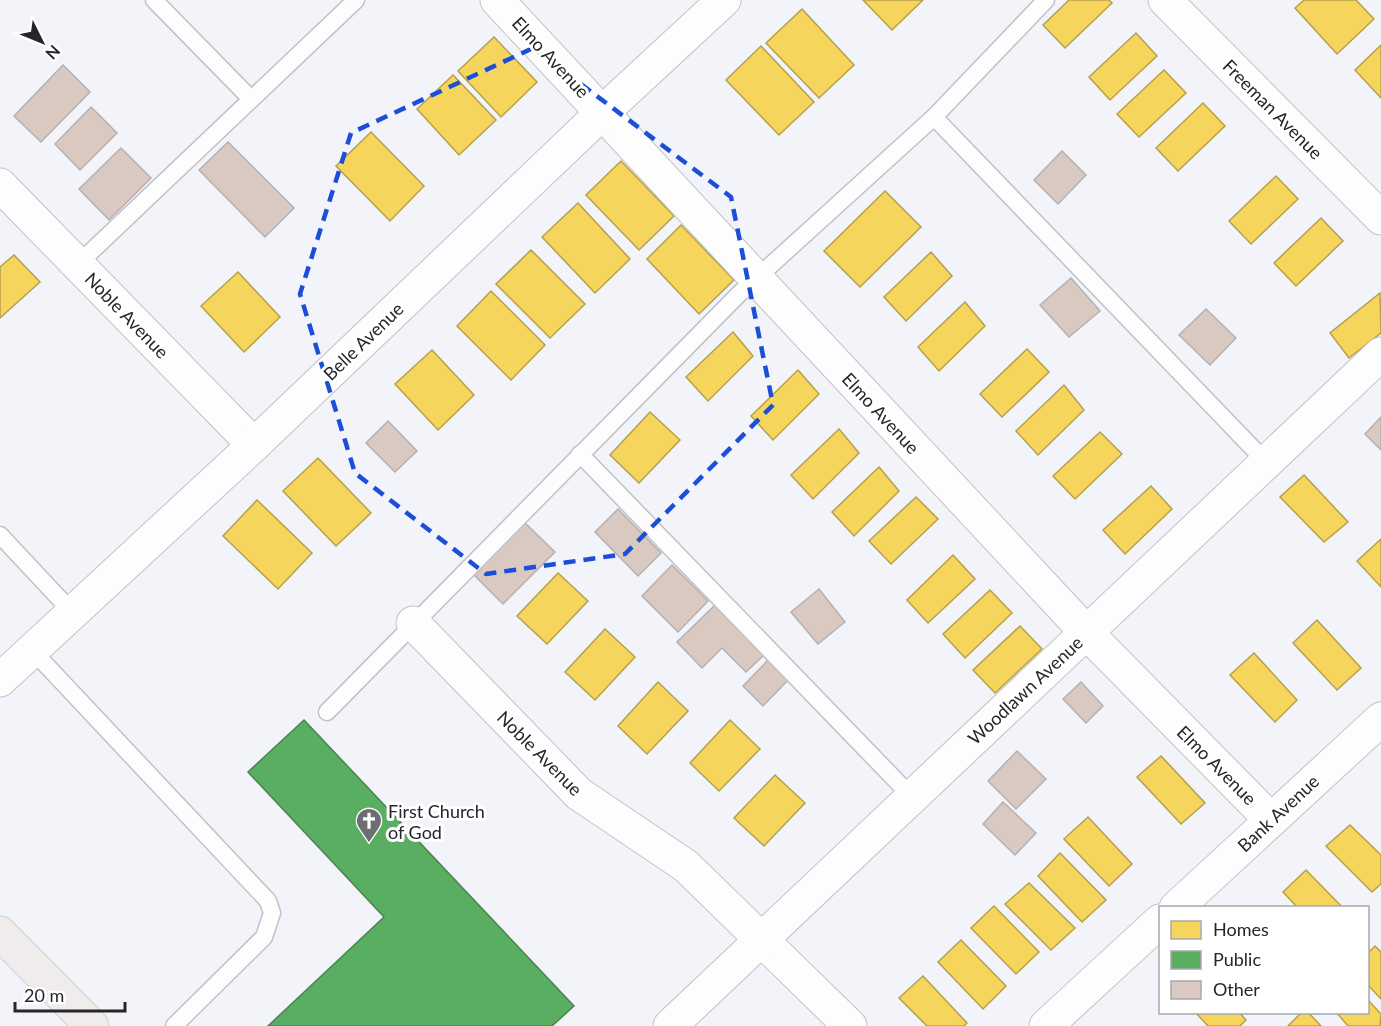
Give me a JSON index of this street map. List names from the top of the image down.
{
  "streets": {
    "street": [
      "Elmo Avenue",
      "Freeman Avenue",
      "Noble Avenue",
      "Belle Avenue",
      "Woodlawn Avenue",
      "Bank Avenue"
    ]
  },
  "crossings": [
    ["Elmo Avenue", "Belle Avenue"],
    ["Elmo Avenue", "Woodlawn Avenue"],
    ["Elmo Avenue", "Bank Avenue"],
    ["Noble Avenue", "Belle Avenue"],
    ["Noble Avenue", "Woodlawn Avenue"]
  ],
  "places": {
    "church": ["First Church of God"]
  },
  "legend": ["Homes", "Public", "Other"],
  "scale_bar": "20 m",
  "north": "bottom right"
}
